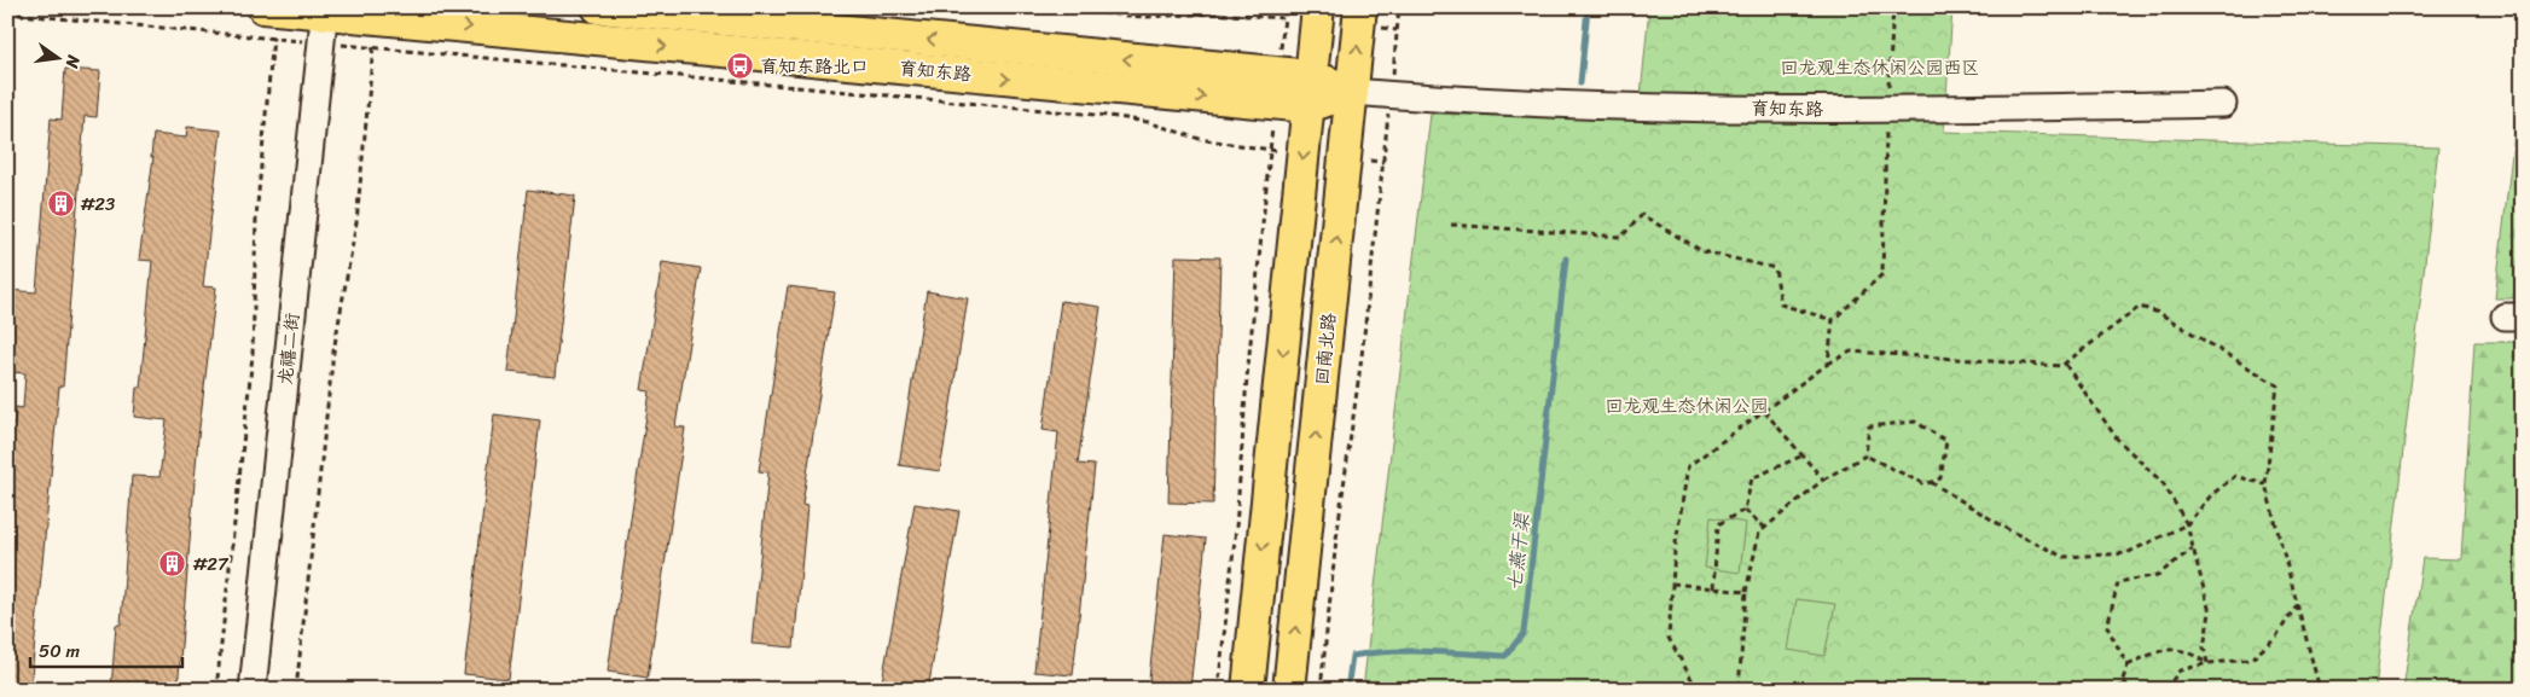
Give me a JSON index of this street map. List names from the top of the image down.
{
  "streets": {
    "main road": ["育知东路", "回南北路"],
    "street": ["龙禧二街"]
  },
  "crossings": [
    ["育知东路", "龙禧二街"],
    ["育知东路", "回南北路"]
  ],
  "water": ["七燕干渠"],
  "parks": ["回龙观生态休闲公园西区", "回龙观生态休闲公园"],
  "places": {
    "bus stop": ["育知东路北口"],
    "building": ["#23", "#27"]
  },
  "scale_bar": "50 m",
  "north": "right"
}
